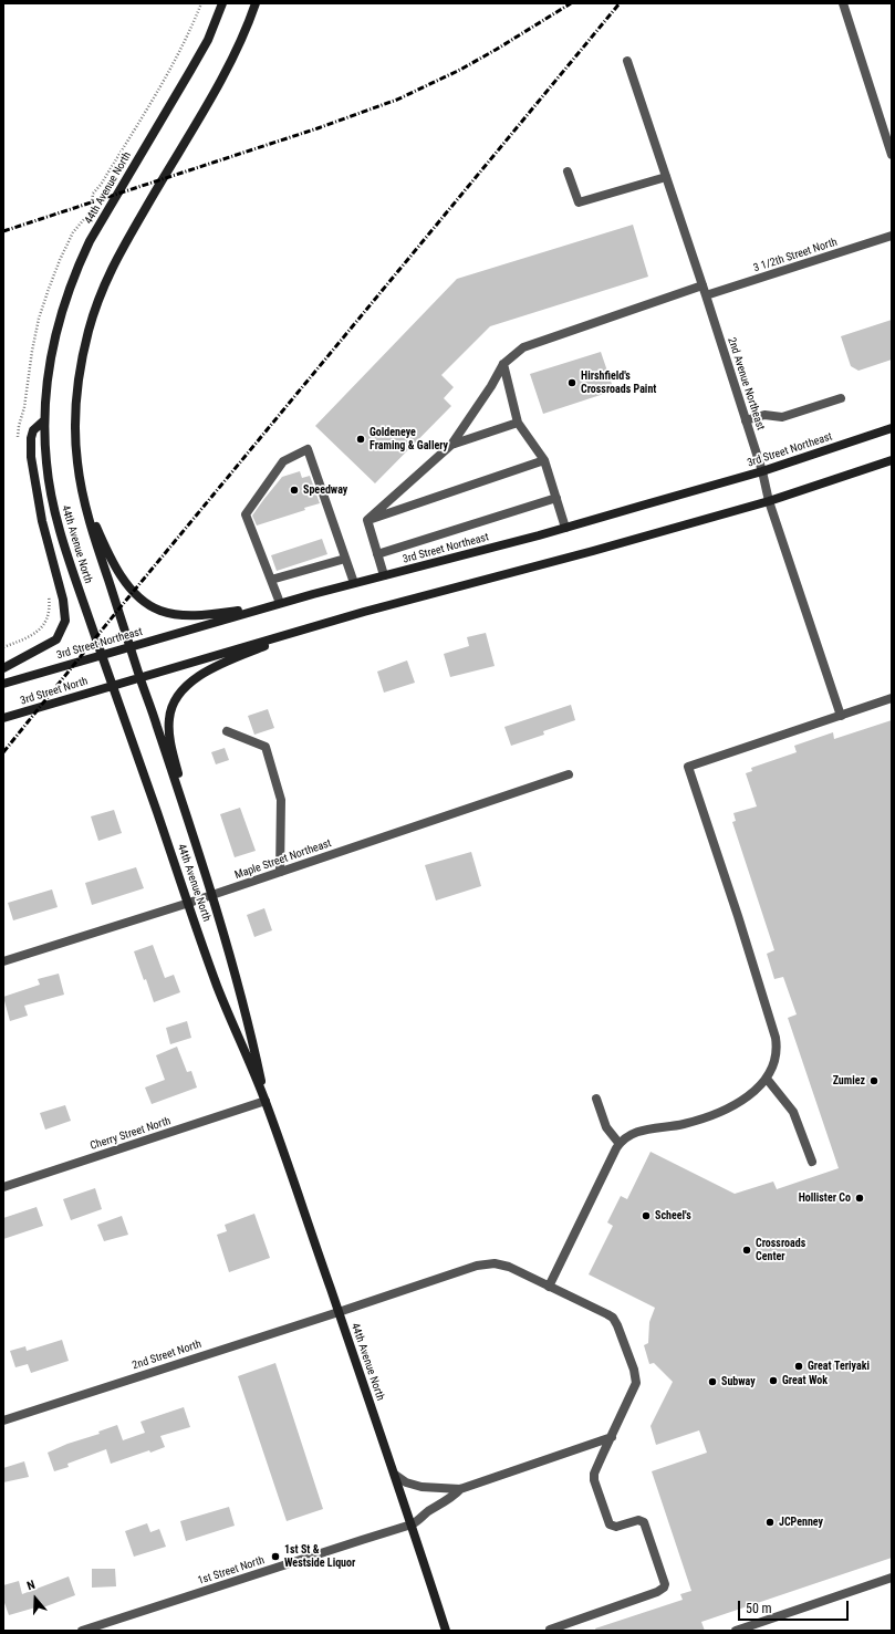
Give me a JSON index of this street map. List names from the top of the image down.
{
  "streets": {
    "main road": ["44th Avenue North", "3rd Street Northeast", "3rd Street North"],
    "street": [
      "3 1/2th Street North",
      "2nd Avenue Northeast",
      "Maple Street Northeast",
      "Cherry Street North",
      "2nd Street North",
      "1st Street North"
    ]
  },
  "crossings": [
    ["44th Avenue North", "3rd Street Northeast"],
    ["44th Avenue North", "3rd Street North"],
    ["44th Avenue North", "Maple Street Northeast"],
    ["44th Avenue North", "Cherry Street North"],
    ["44th Avenue North", "2nd Street North"],
    ["44th Avenue North", "1st Street North"],
    ["3 1/2th Street North", "2nd Avenue Northeast"],
    ["2nd Avenue Northeast", "3rd Street Northeast"]
  ],
  "places": [
    "Hirshfield's Crossroads Paint",
    "Goldeneye Framing & Gallery",
    "Speedway",
    "Zumiez",
    "Hollister Co",
    "Scheel's",
    "Crossroads Center",
    "Great Teriyaki",
    "Great Wok",
    "Subway",
    "JCPenney",
    "1st St & Westside Liquor"
  ],
  "scale_bar": "50 m",
  "north": "top"
}
